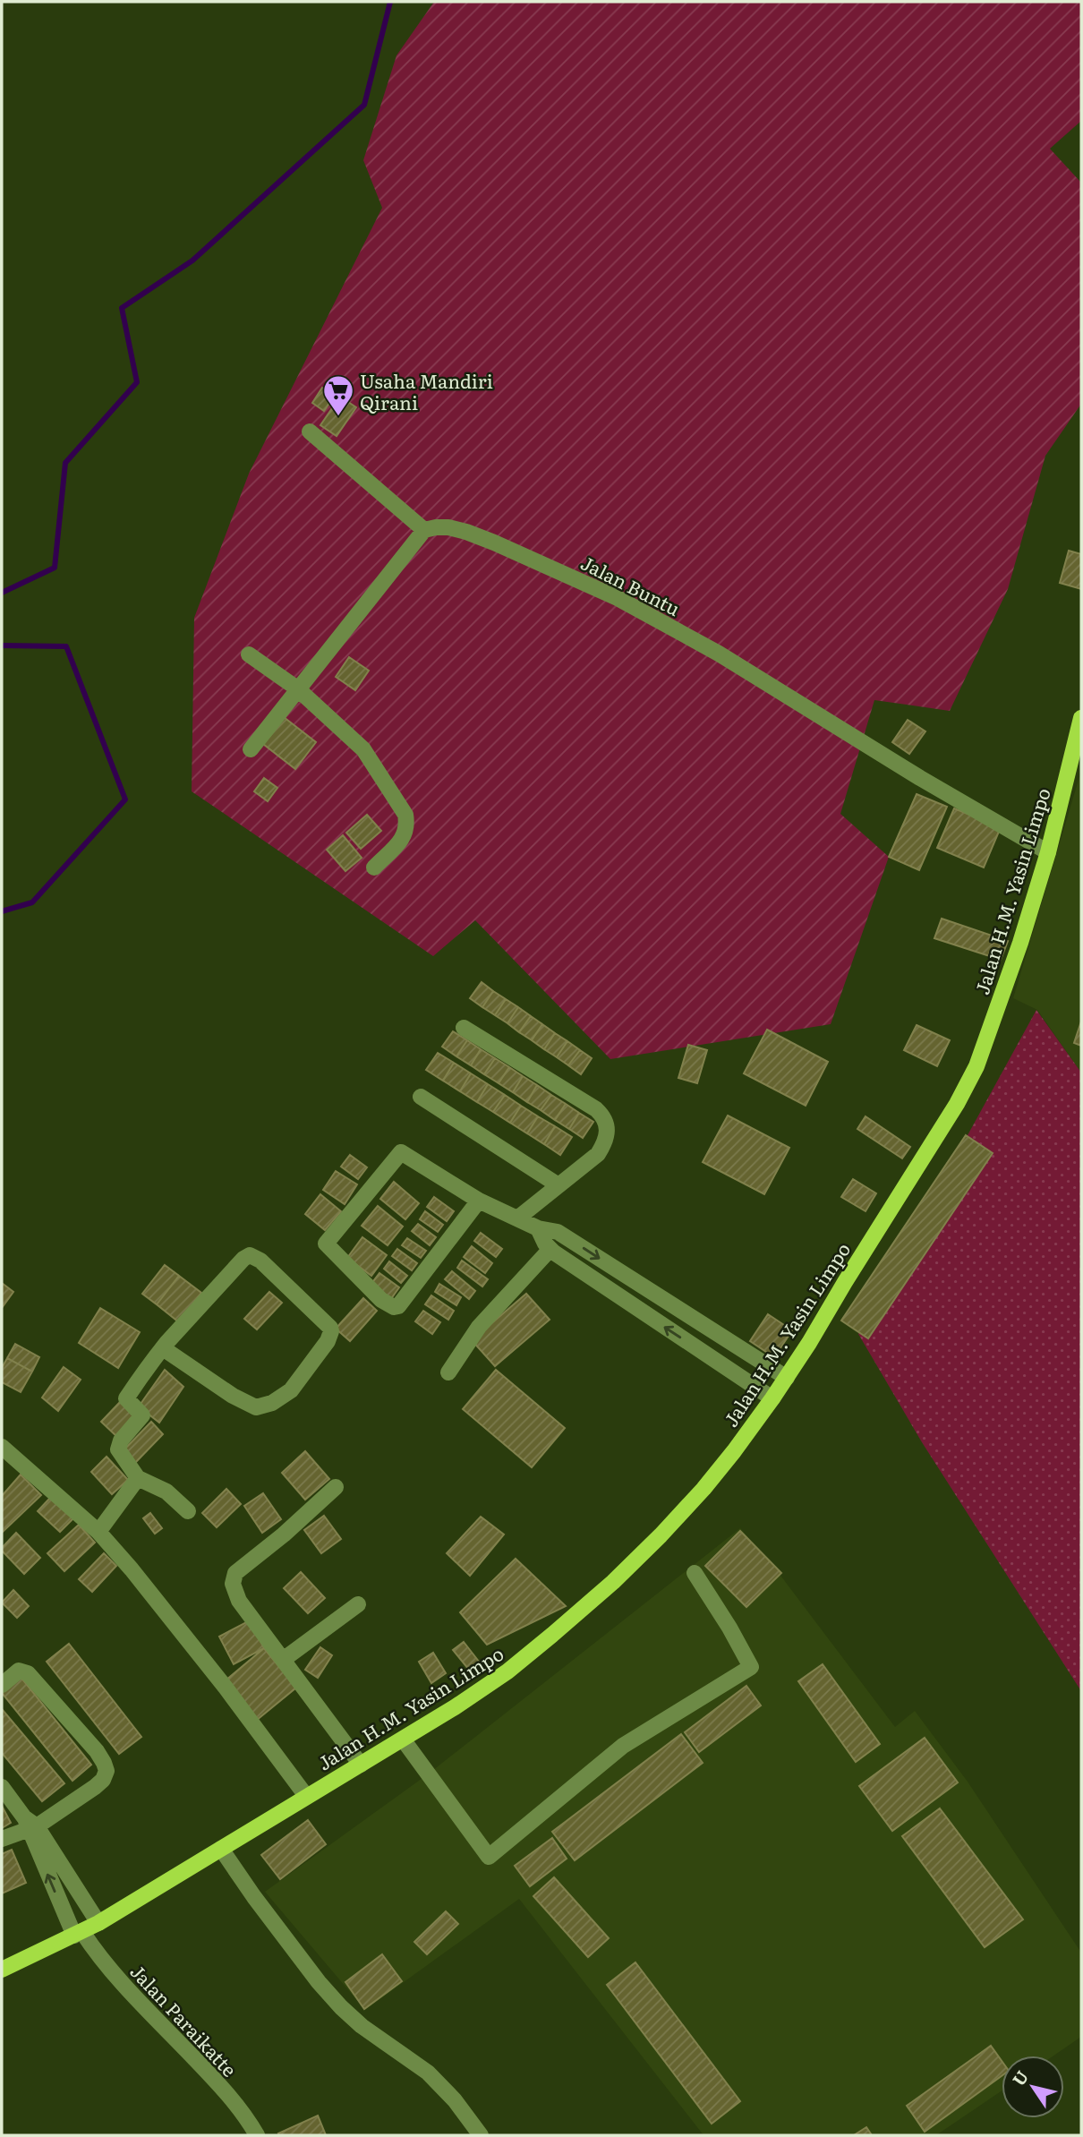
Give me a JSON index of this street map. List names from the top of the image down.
{
  "streets": {
    "main road": ["Jalan H.M. Yasin Limpo"],
    "street": ["Jalan Buntu", "Jalan Paraikatte"]
  },
  "crossings": [
    ["Jalan Buntu", "Jalan H.M. Yasin Limpo"],
    ["Jalan H.M. Yasin Limpo", "Jalan Paraikatte"]
  ],
  "places": {
    "supermarket": ["Usaha Mandiri Qirani"]
  },
  "north": "top left"
}
